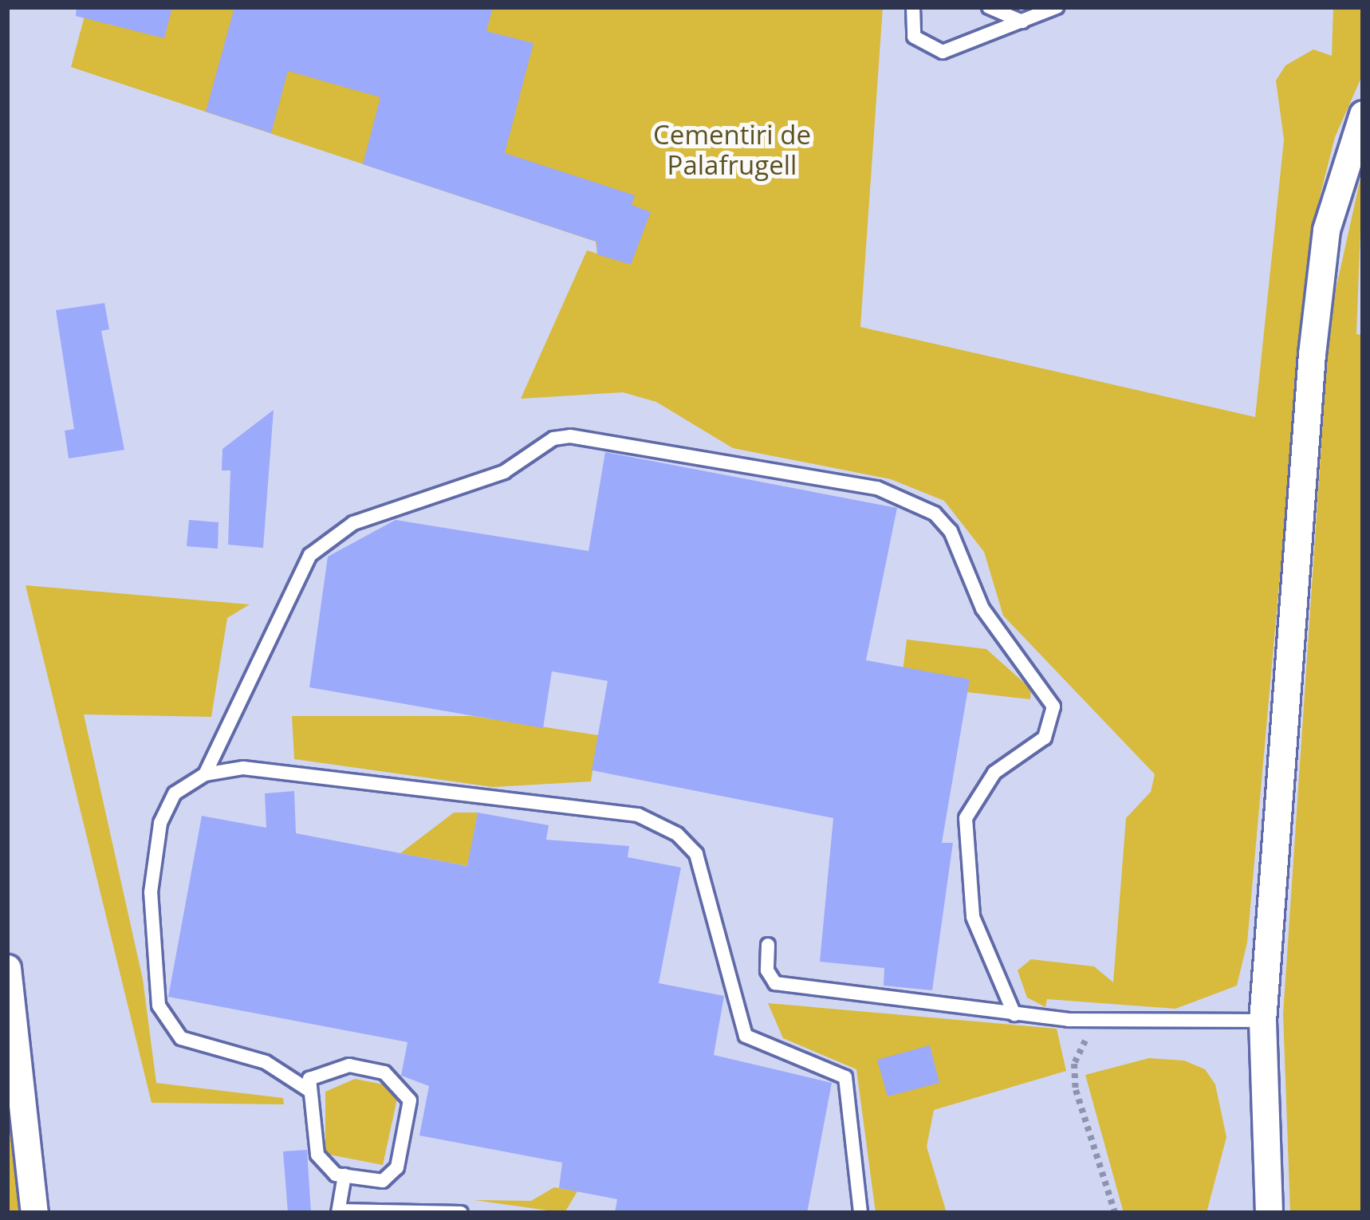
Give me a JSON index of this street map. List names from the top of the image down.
{
  "parks": ["Cementiri de Palafrugell"]
}
